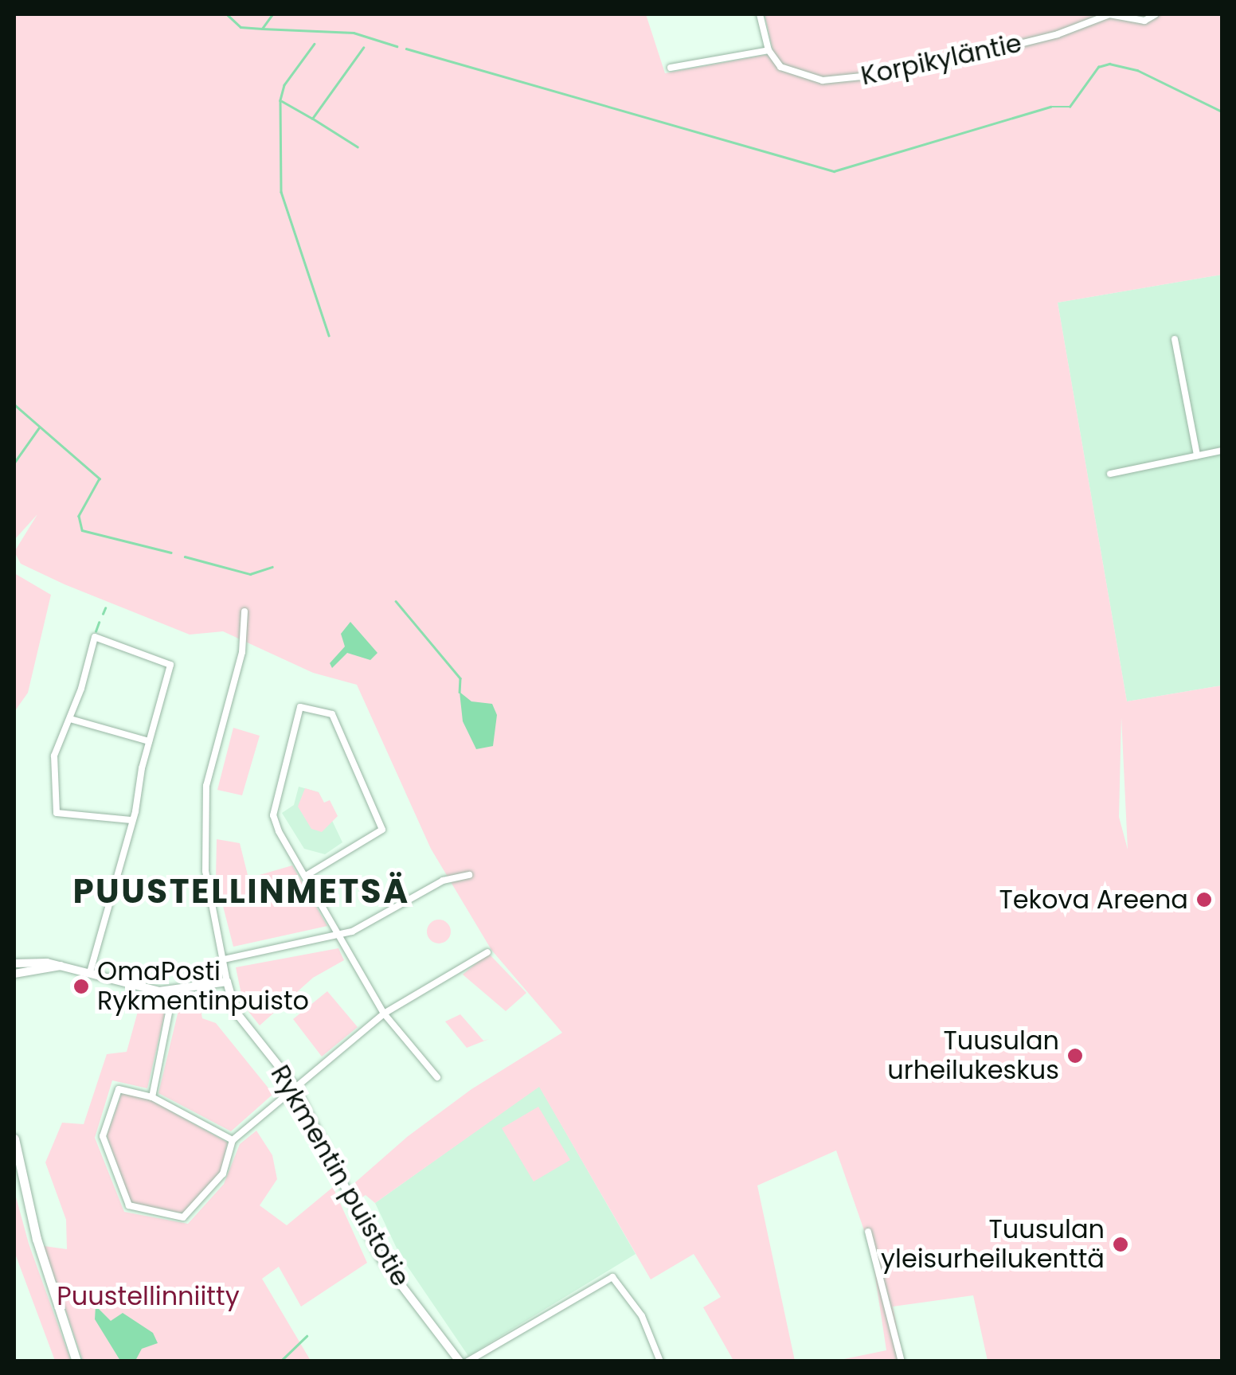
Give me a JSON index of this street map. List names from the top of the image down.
{
  "streets": {
    "street": ["Korpikyläntie", "Rykmentin puistotie"]
  },
  "districts": ["PUUSTELLINMETSÄ"],
  "parks": ["Puustellinniitty"],
  "places": [
    "Tekova Areena",
    "OmaPosti Rykmentinpuisto",
    "Tuusulan urheilukeskus",
    "Tuusulan yleisurheilukenttä"
  ]
}
